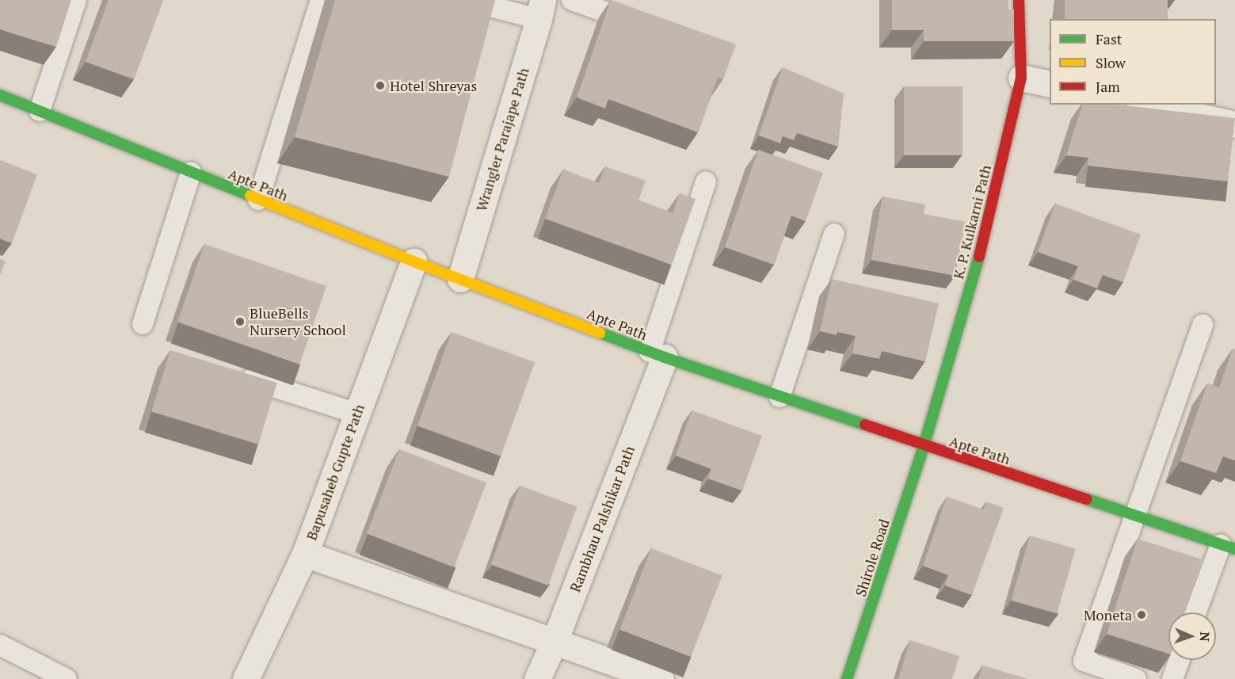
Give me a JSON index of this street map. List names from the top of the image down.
{
  "streets": {
    "street": [
      "Wrangler Parajape Path",
      "Apte Path",
      "K. P. Kulkarni Path",
      "Bapusaheb Gupte Path",
      "Rambhau Palshikar Path",
      "Shirole Road"
    ]
  },
  "crossings": [
    ["Wrangler Parajape Path", "Apte Path"],
    ["Apte Path", "K. P. Kulkarni Path"],
    ["Apte Path", "Bapusaheb Gupte Path"],
    ["Apte Path", "Rambhau Palshikar Path"],
    ["Apte Path", "Shirole Road"],
    ["K. P. Kulkarni Path", "Shirole Road"]
  ],
  "places": ["Hotel Shreyas", "BlueBells Nursery School", "Moneta"],
  "legend": ["Fast", "Slow", "Jam"],
  "north": "right"
}
